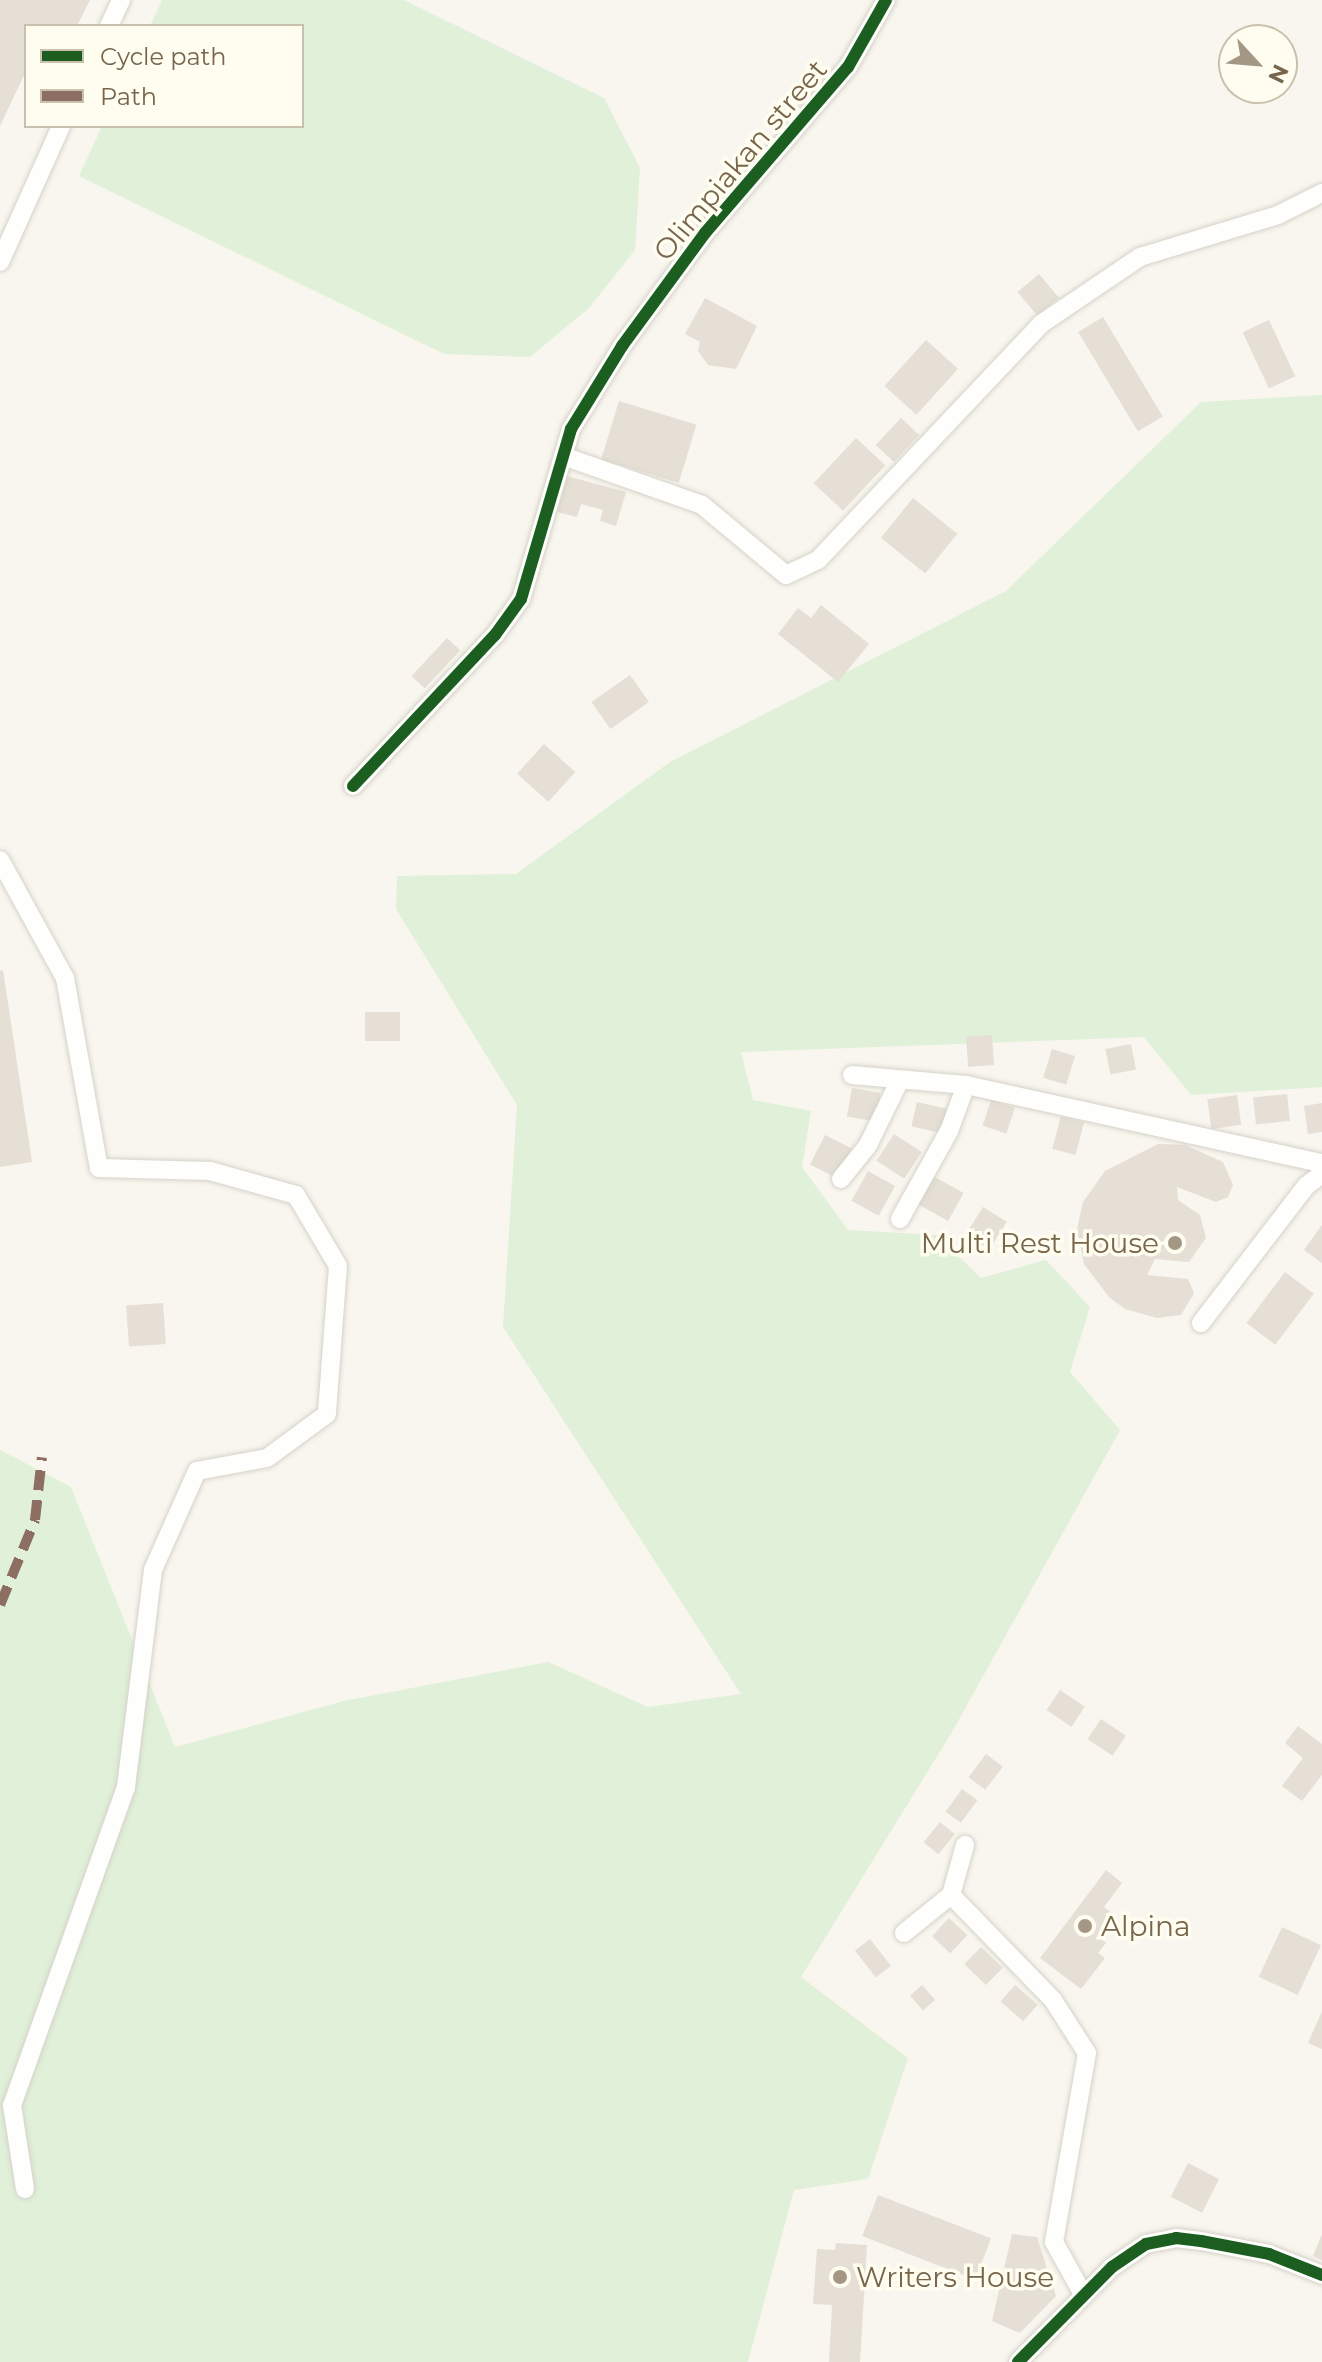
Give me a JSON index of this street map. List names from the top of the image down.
{
  "streets": {
    "street": ["Olimpiakan street"]
  },
  "places": ["Multi Rest House", "Alpina", "Writers House"],
  "legend": ["Cycle path", "Path"],
  "north": "bottom right"
}
